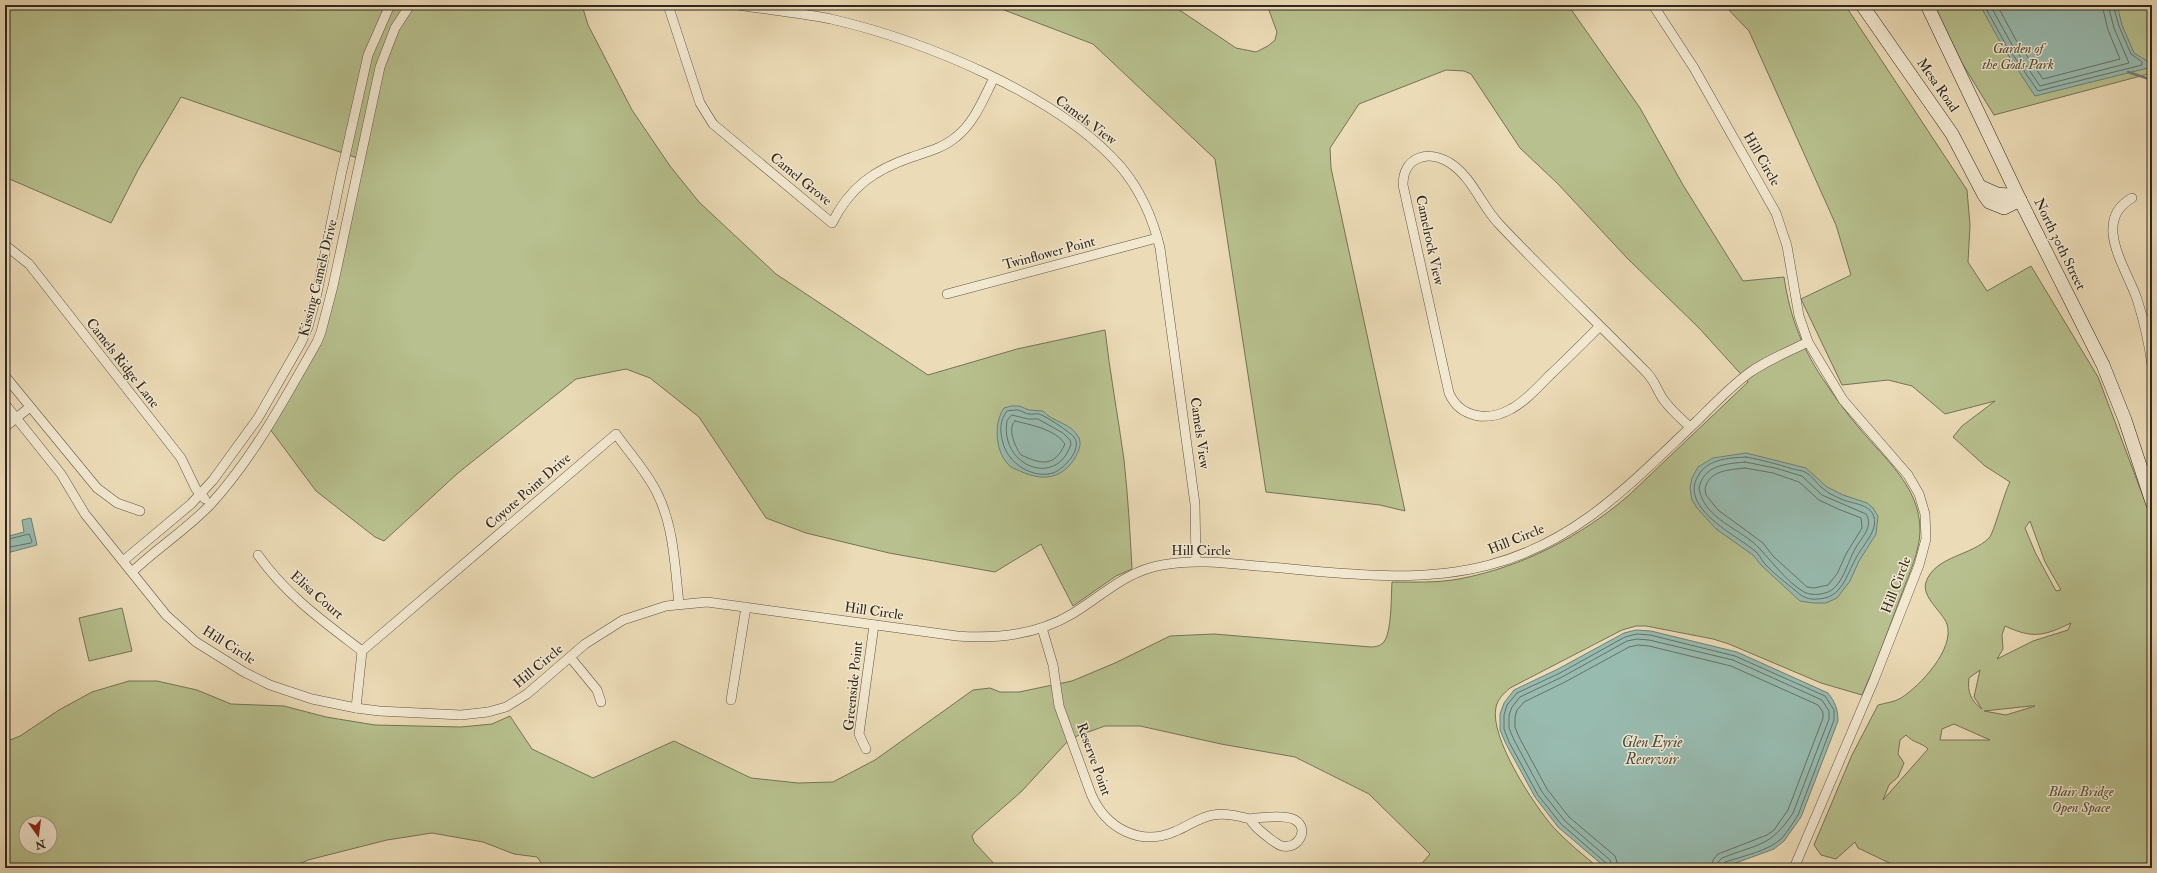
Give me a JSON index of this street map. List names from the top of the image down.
{
  "streets": {
    "main road": ["Mesa Road", "North 30th Street"],
    "street": [
      "Camels View",
      "Hill Circle",
      "Camel Grove",
      "Camelrock View",
      "Twinflower Point",
      "Kissing Camels Drive",
      "Camels Ridge Lane",
      "Coyote Point Drive",
      "Elisa Court",
      "Greenside Point",
      "Reserve Point"
    ]
  },
  "crossings": [
    ["Mesa Road", "North 30th Street"],
    ["Camels View", "Hill Circle"],
    ["Camels View", "Camel Grove"],
    ["Camels View", "Twinflower Point"],
    ["Hill Circle", "Camelrock View"],
    ["Hill Circle", "Kissing Camels Drive"],
    ["Hill Circle", "Coyote Point Drive"],
    ["Hill Circle", "Greenside Point"],
    ["Hill Circle", "Reserve Point"],
    ["Kissing Camels Drive", "Camels Ridge Lane"],
    ["Coyote Point Drive", "Elisa Court"]
  ],
  "water": ["Glen Eyrie Reservoir"],
  "parks": ["Garden of the Gods Park", "Blair Bridge Open Space"],
  "north": "bottom"
}
